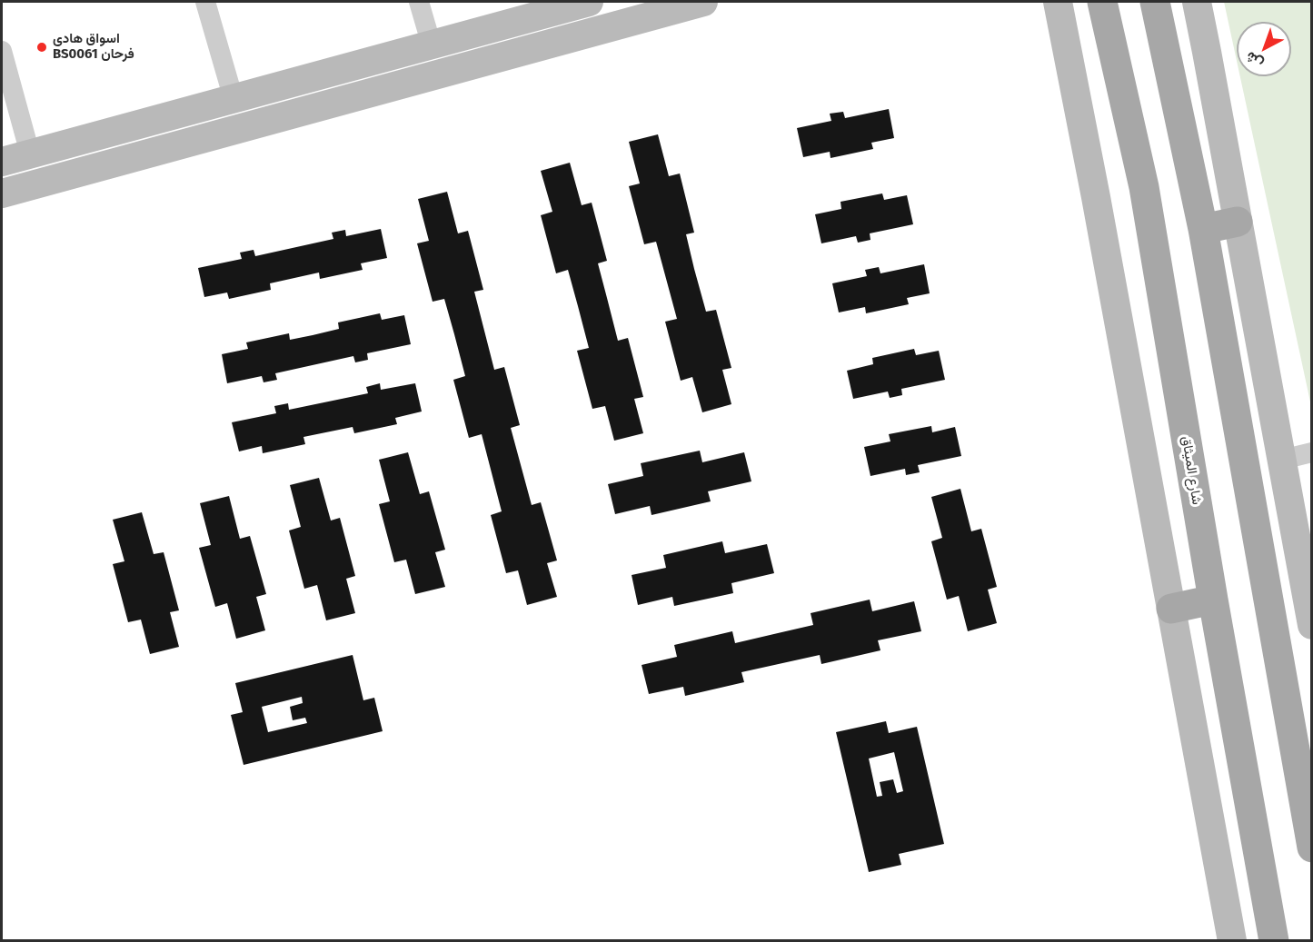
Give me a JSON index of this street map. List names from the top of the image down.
{
  "streets": {
    "main road": ["شارع الميثاق"]
  },
  "places": ["اسواق هادي BS0061 فرحان"],
  "north": "bottom left"
}
